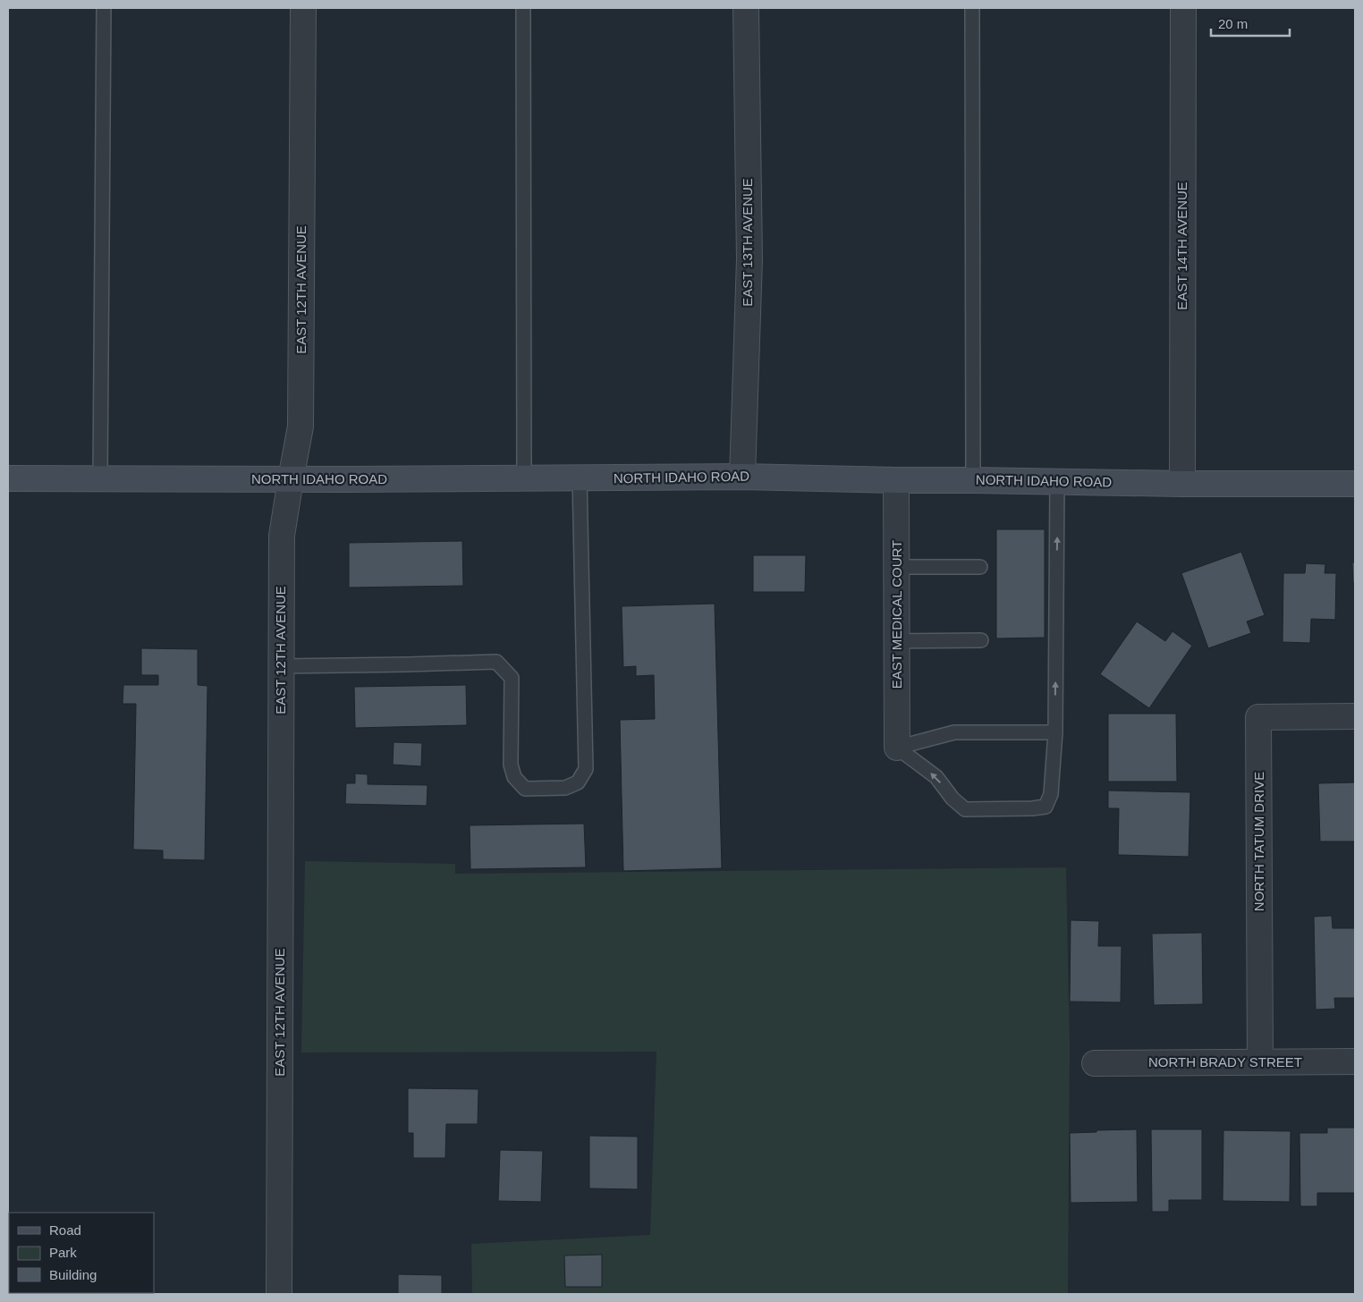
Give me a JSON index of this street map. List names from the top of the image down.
{
  "streets": {
    "main road": ["NORTH IDAHO ROAD"],
    "street": [
      "EAST 13TH AVENUE",
      "EAST 14TH AVENUE",
      "EAST 12TH AVENUE",
      "EAST MEDICAL COURT",
      "NORTH TATUM DRIVE",
      "NORTH BRADY STREET"
    ]
  },
  "crossings": [
    ["EAST 13TH AVENUE", "NORTH IDAHO ROAD"],
    ["EAST 14TH AVENUE", "NORTH IDAHO ROAD"],
    ["EAST 12TH AVENUE", "NORTH IDAHO ROAD"],
    ["NORTH IDAHO ROAD", "EAST MEDICAL COURT"],
    ["NORTH TATUM DRIVE", "NORTH BRADY STREET"]
  ],
  "legend": ["Road", "Park", "Building"],
  "scale_bar": "20 m"
}
